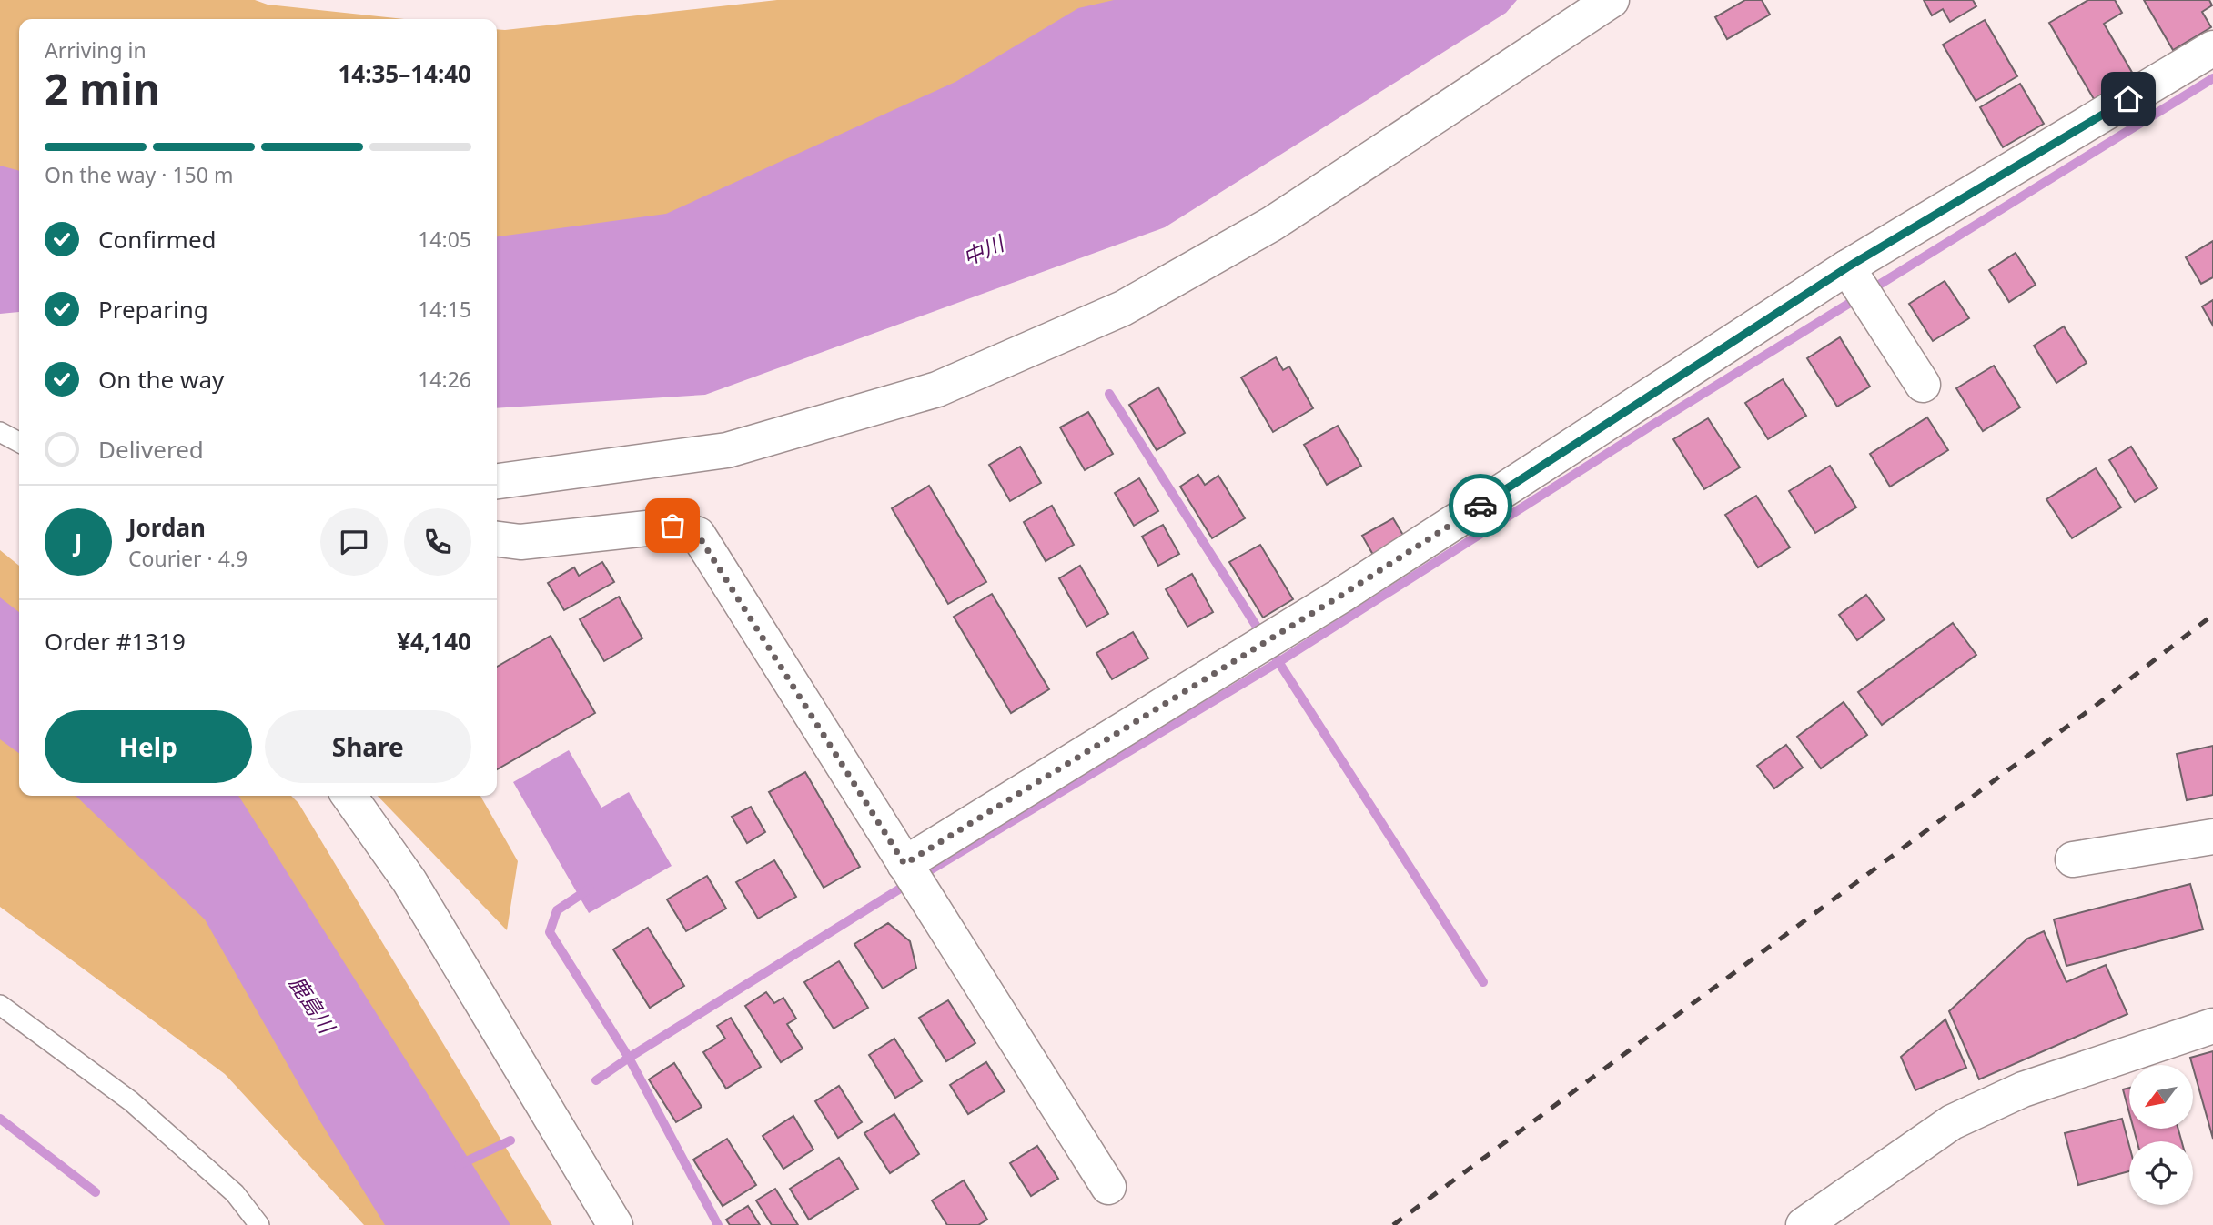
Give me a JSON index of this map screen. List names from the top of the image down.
{
  "water": ["中川", "鹿島川"],
  "north": "bottom left",
  "page": {
    "heading": ["2 min", "Arriving in", "14:35–14:40"],
    "panel": [
      "Jordan",
      "Courier · 4.9",
      "Order #1319",
      "¥4,140"
    ],
    "bar": "On the way · 150 m",
    "list": [
      ["Confirmed", "14:05"],
      ["Preparing", "14:15"],
      ["On the way", "14:26"],
      "Delivered"
    ],
    "round": "J",
    "buttons": ["Help", "Share"]
  }
}
